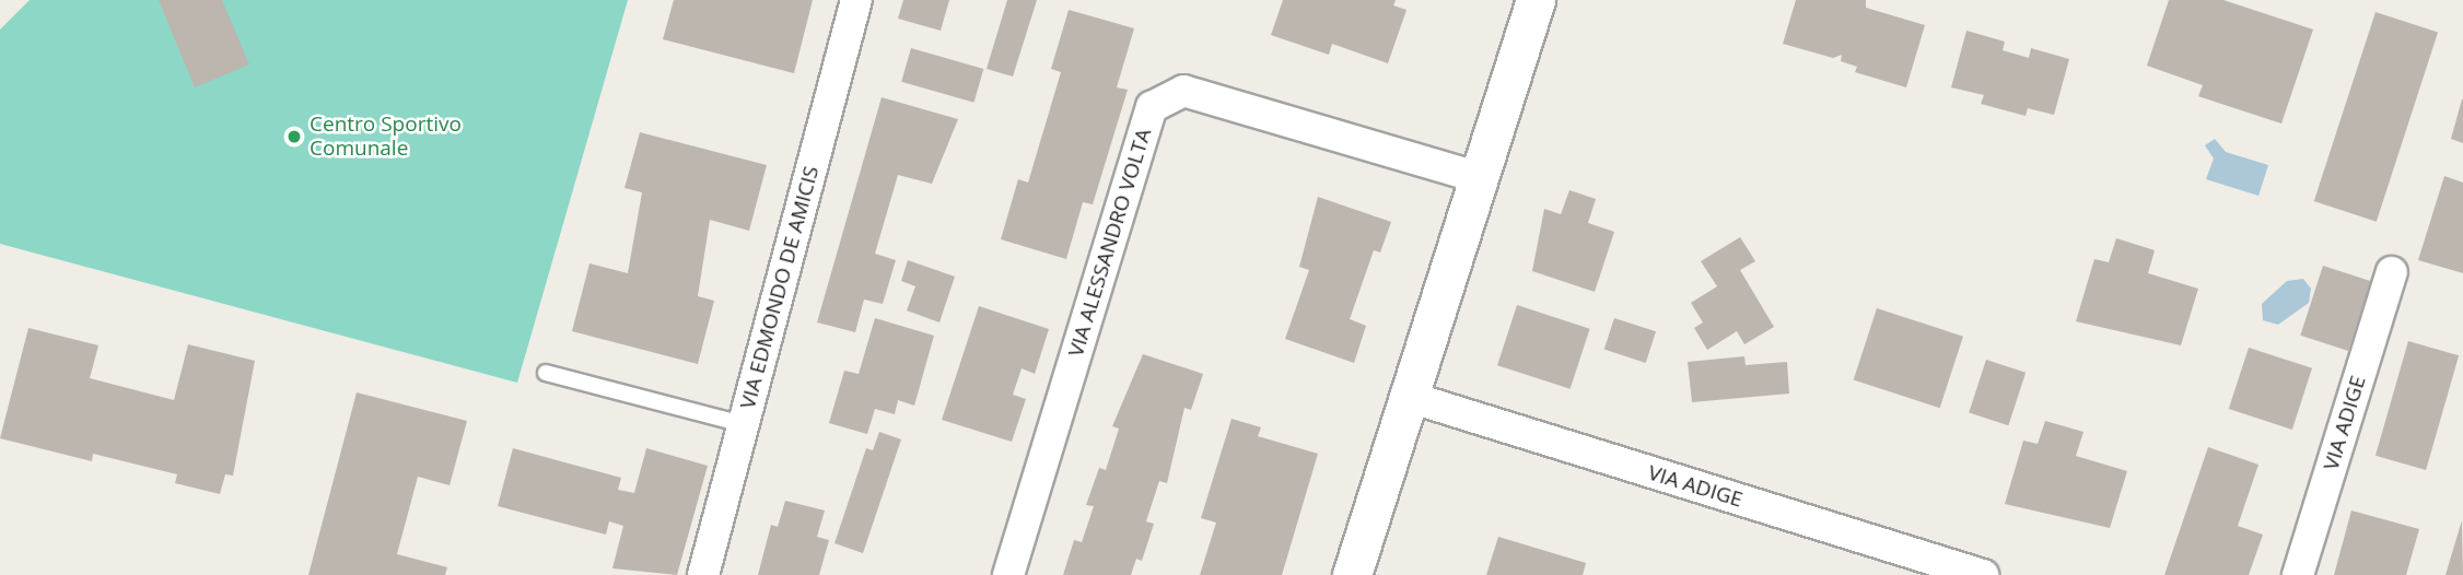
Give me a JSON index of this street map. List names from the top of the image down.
{
  "streets": {
    "street": ["VIA ALESSANDRO VOLTA", "VIA EDMONDO DE AMICIS", "VIA ADIGE"]
  },
  "places": ["Centro Sportivo Comunale"]
}
